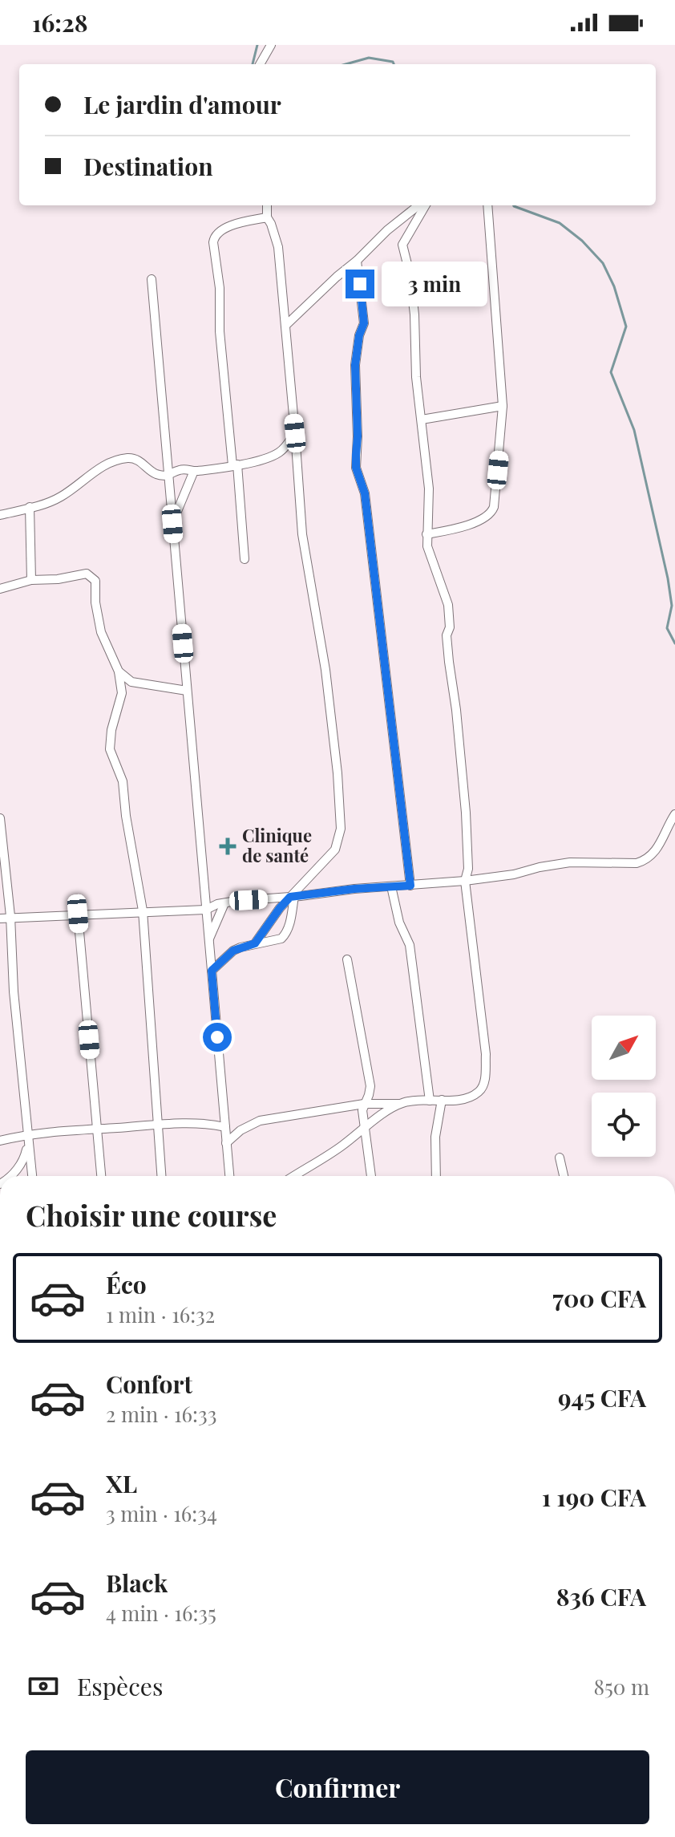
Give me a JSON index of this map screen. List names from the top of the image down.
{
  "places": {
    "health": ["Clinique de santé"]
  },
  "north": "top right",
  "page": {
    "status": "16:28",
    "banner": ["Le jardin d'amour", "Destination"],
    "bubble": "3 min",
    "heading": "Choisir une course",
    "list": [
      {
        "name": "Éco",
        "note": "1 min · 16:32",
        "value": "700 CFA"
      },
      {
        "name": "Confort",
        "note": "2 min · 16:33",
        "value": "945 CFA"
      },
      {
        "name": "XL",
        "note": "3 min · 16:34",
        "value": "1 190 CFA"
      },
      {
        "name": "Black",
        "note": "4 min · 16:35",
        "value": "836 CFA"
      }
    ],
    "pay": ["Espèces", "850 m"],
    "buttons": "Confirmer"
  }
}
